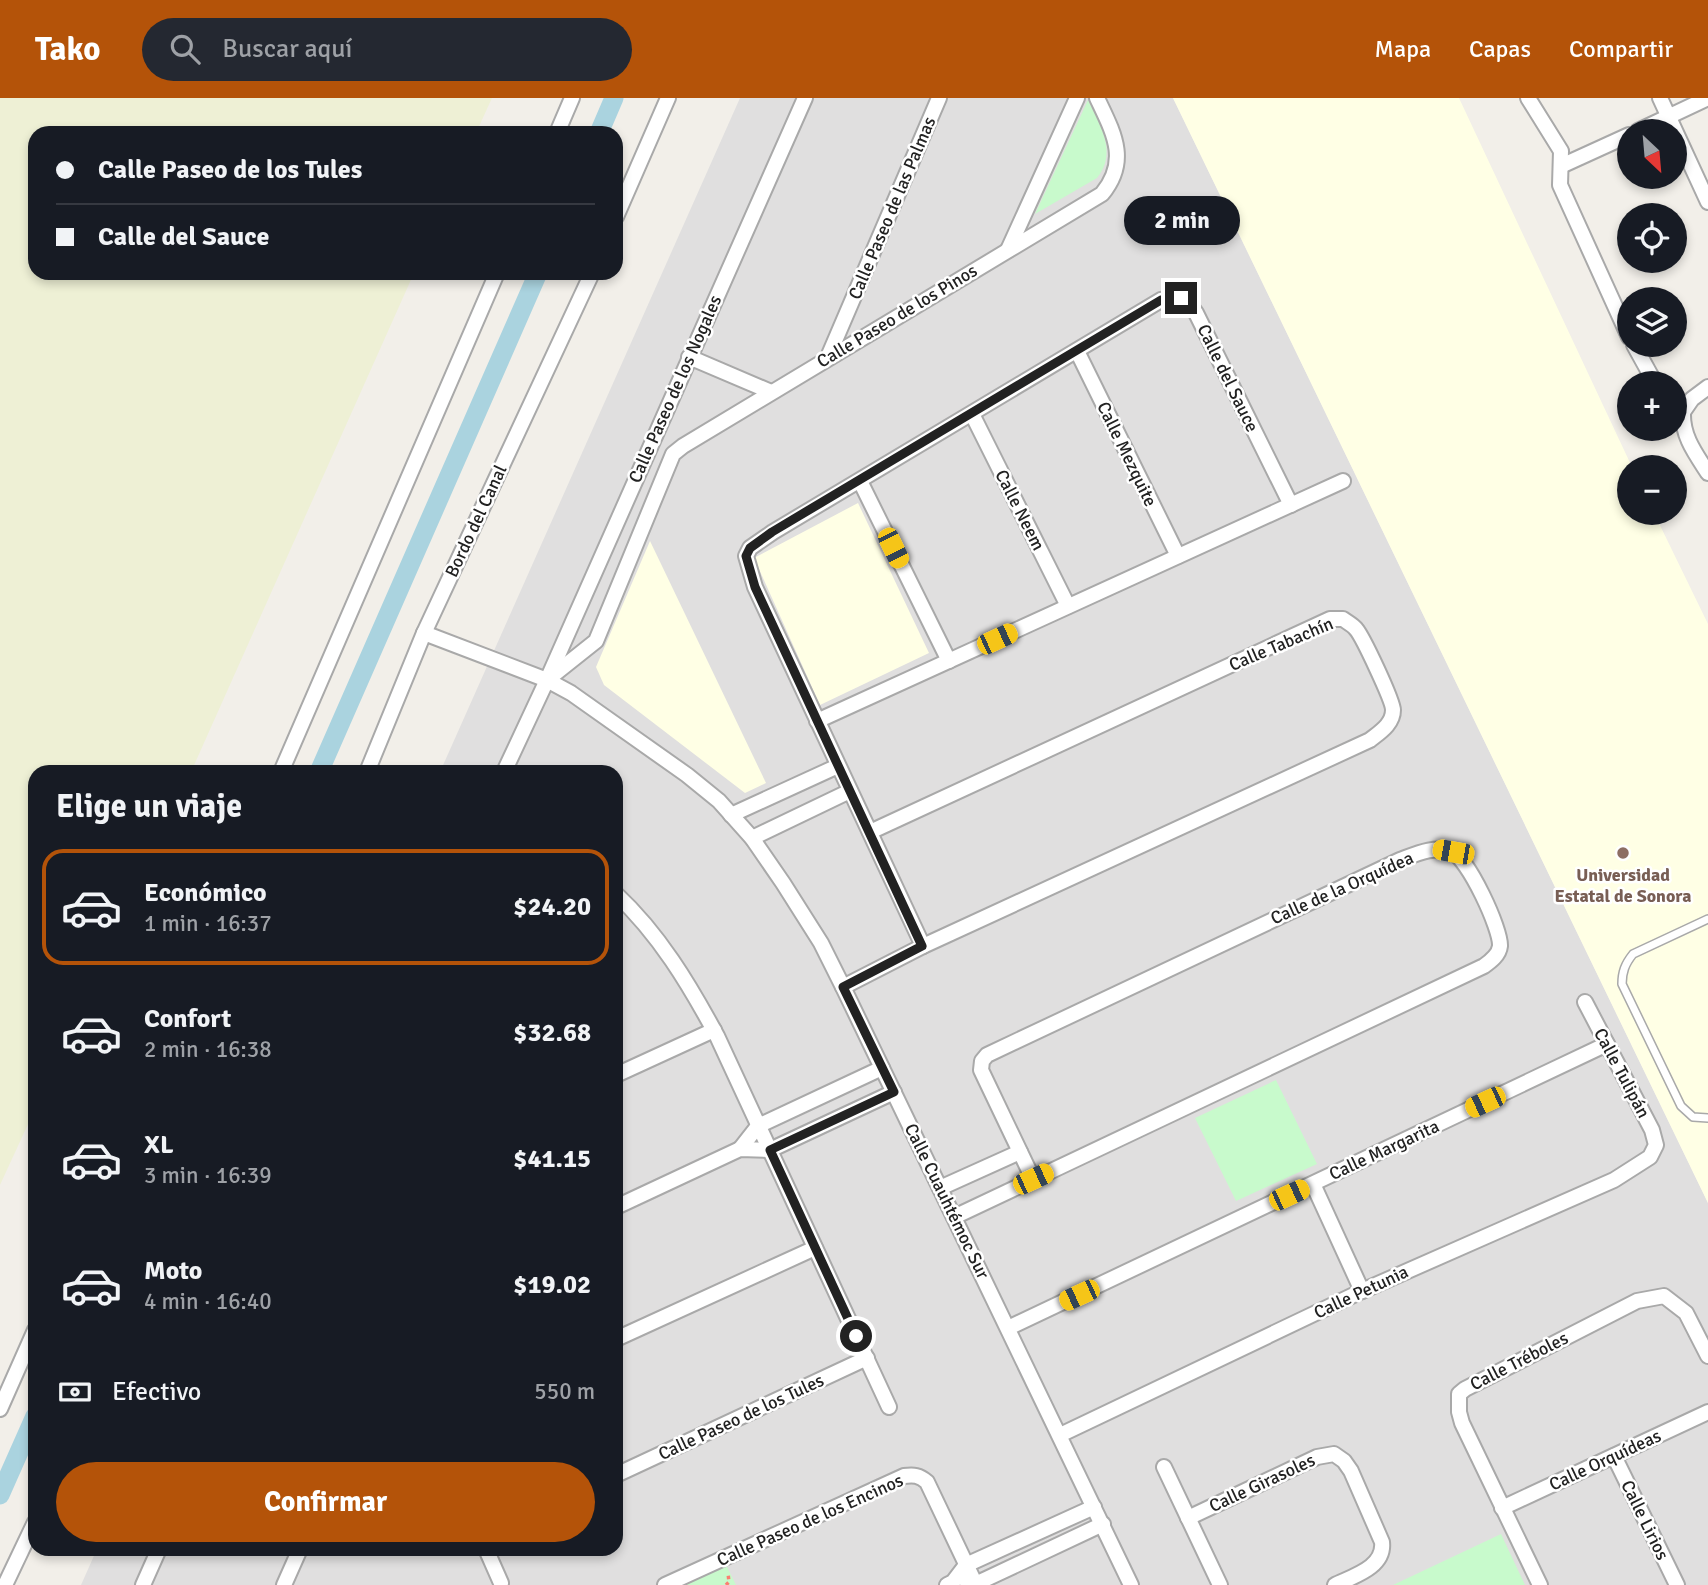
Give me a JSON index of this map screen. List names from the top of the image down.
{
  "streets": {
    "street": [
      "Calle Paseo de las Palmas",
      "Calle Paseo de los Pinos",
      "Calle del Sauce",
      "Calle Paseo de los Nogales",
      "Calle Mezquite",
      "Calle Neem",
      "Bordo del Canal",
      "Calle Tabachín",
      "Calle de la Orquídea",
      "Calle Tulipán",
      "Calle Margarita",
      "Calle Cuauhtémoc Sur",
      "Calle Petunia",
      "Calle Tréboles",
      "Calle Paseo de los Tules",
      "Calle Orquídeas",
      "Calle Girasoles",
      "Calle Paseo de los Encinos",
      "Calle Lirios"
    ]
  },
  "crossings": [
    ["Calle Paseo de las Palmas", "Calle Paseo de los Pinos"],
    ["Calle Paseo de los Pinos", "Calle Paseo de los Nogales"],
    ["Calle del Sauce", "Calle Mezquite"],
    ["Calle del Sauce", "Calle Neem"],
    ["Calle Paseo de los Nogales", "Calle Cuauhtémoc Sur"],
    ["Bordo del Canal", "Calle Cuauhtémoc Sur"],
    ["Calle de la Orquídea", "Calle Cuauhtémoc Sur"],
    ["Calle Tulipán", "Calle Margarita"],
    ["Calle Tulipán", "Calle Petunia"],
    ["Calle Margarita", "Calle Cuauhtémoc Sur"],
    ["Calle Cuauhtémoc Sur", "Calle Petunia"],
    ["Calle Tréboles", "Calle Orquídeas"],
    ["Calle Orquídeas", "Calle Lirios"]
  ],
  "places": ["Universidad Estatal de Sonora"],
  "north": "bottom right",
  "page": {
    "header": "Tako",
    "search": "Buscar aquí",
    "nav": ["Mapa", "Capas", "Compartir"],
    "map_buttons": ["+", "−"],
    "banner": ["Calle Paseo de los Tules", "Calle del Sauce"],
    "bubble": "2 min",
    "heading": "Elige un viaje",
    "list": [
      {
        "name": "Económico",
        "note": "1 min · 16:37",
        "value": "$24.20"
      },
      {
        "name": "Confort",
        "note": "2 min · 16:38",
        "value": "$32.68"
      },
      {
        "name": "XL",
        "note": "3 min · 16:39",
        "value": "$41.15"
      },
      {
        "name": "Moto",
        "note": "4 min · 16:40",
        "value": "$19.02"
      }
    ],
    "pay": ["Efectivo", "550 m"],
    "buttons": "Confirmar"
  }
}
